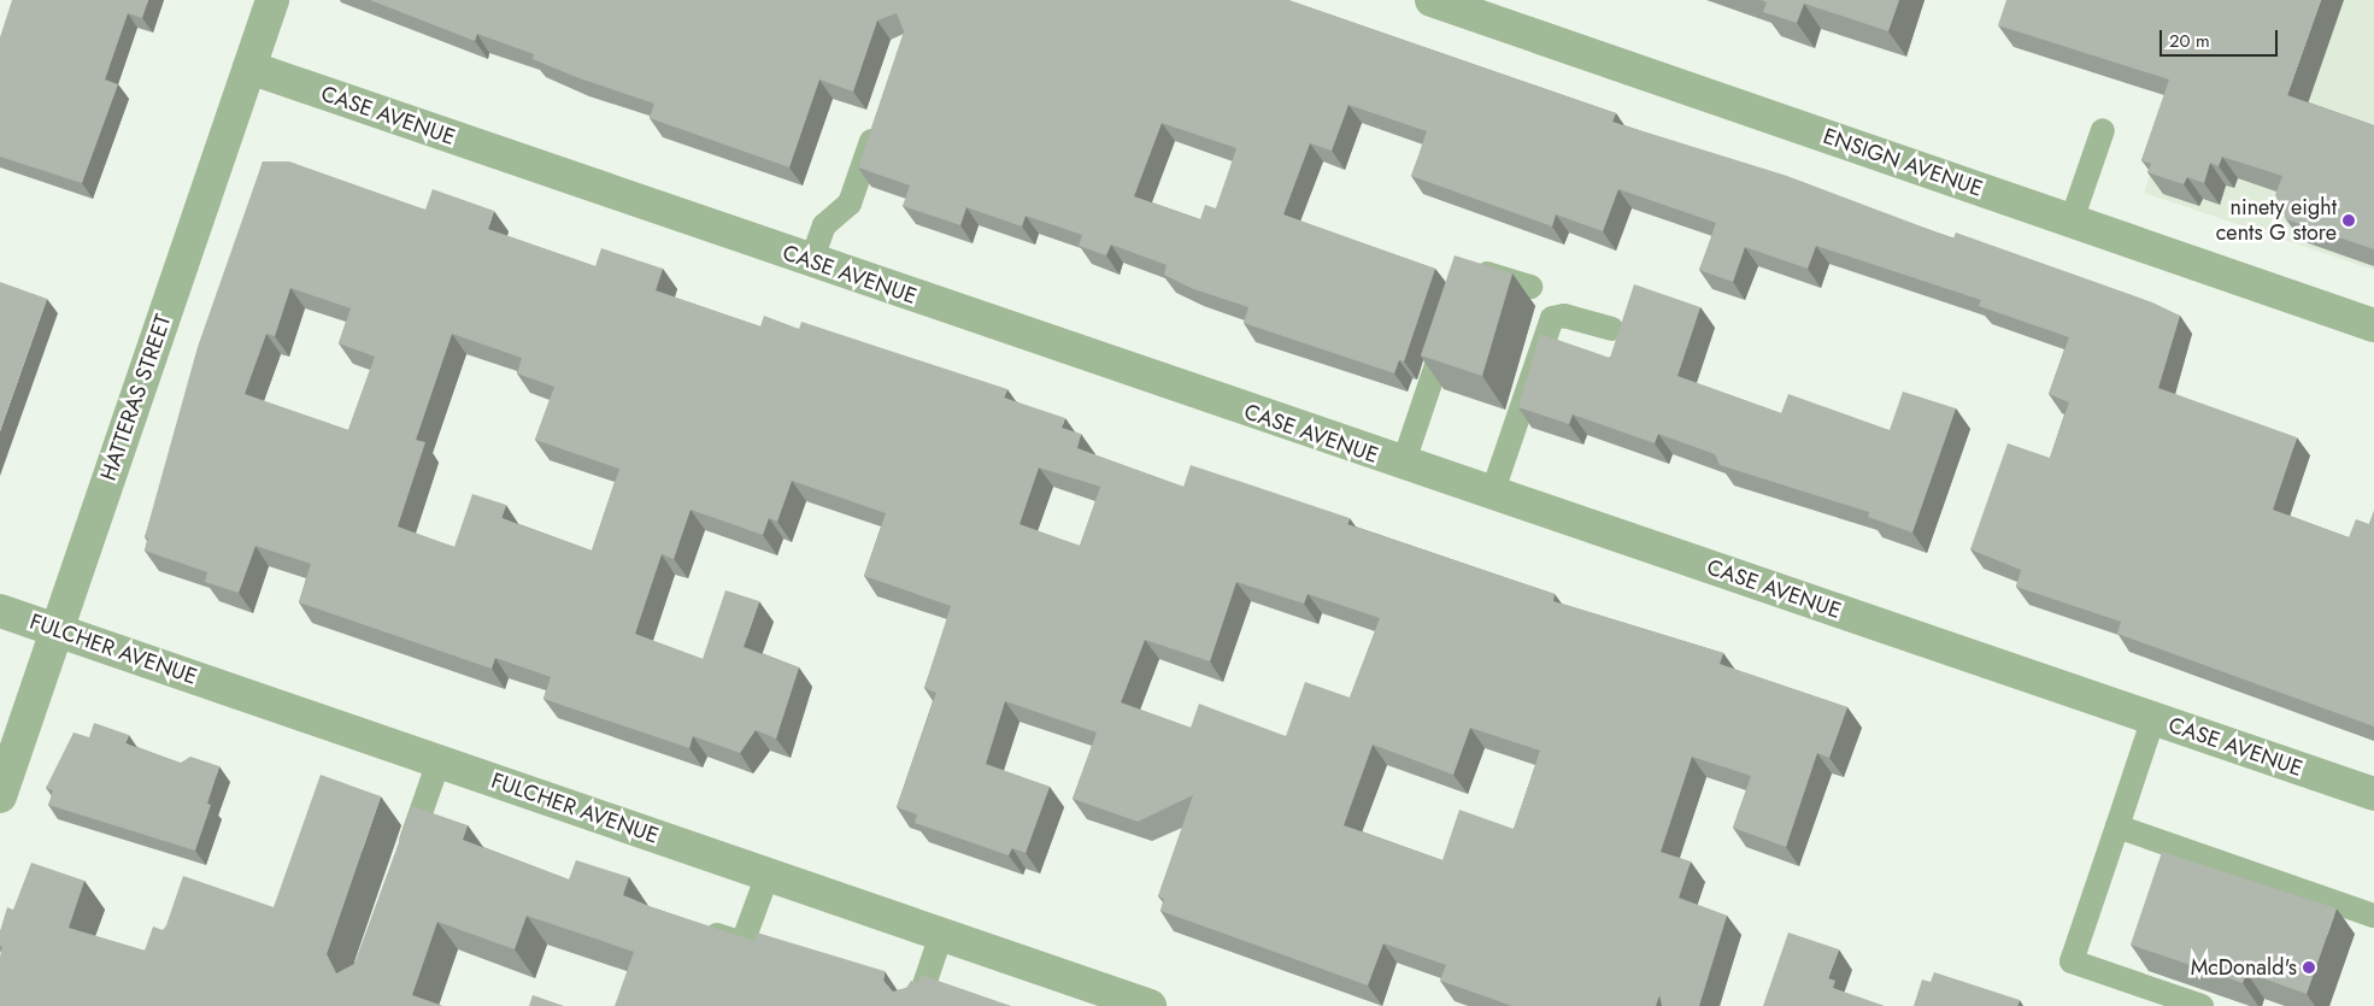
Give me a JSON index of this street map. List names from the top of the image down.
{
  "streets": {
    "street": [
      "CASE AVENUE",
      "ENSIGN AVENUE",
      "HATTERAS STREET",
      "FULCHER AVENUE"
    ]
  },
  "crossings": [
    ["CASE AVENUE", "HATTERAS STREET"],
    ["HATTERAS STREET", "FULCHER AVENUE"]
  ],
  "places": ["ninety eight cents G store", "McDonald's"],
  "scale_bar": "20 m"
}
